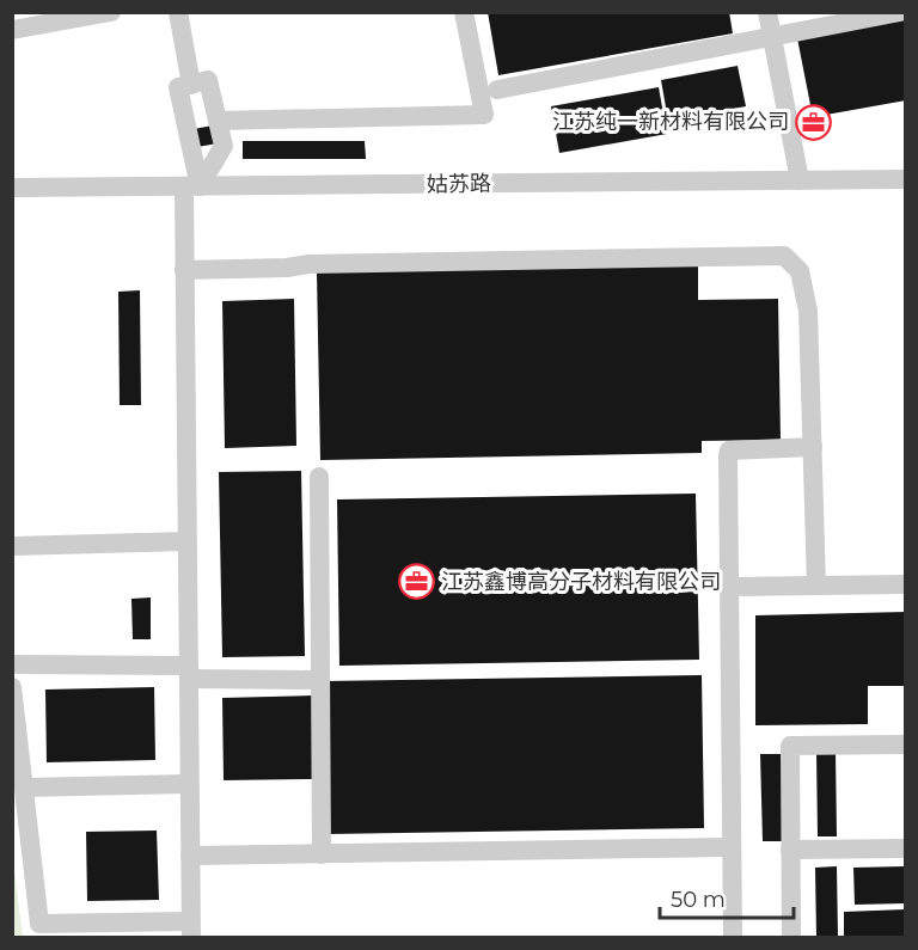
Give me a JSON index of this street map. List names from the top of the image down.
{
  "streets": {
    "street": ["姑苏路"]
  },
  "places": {
    "office": ["江苏纯一新材料有限公司", "江苏鑫博高分子材料有限公司"]
  },
  "scale_bar": "50 m"
}
